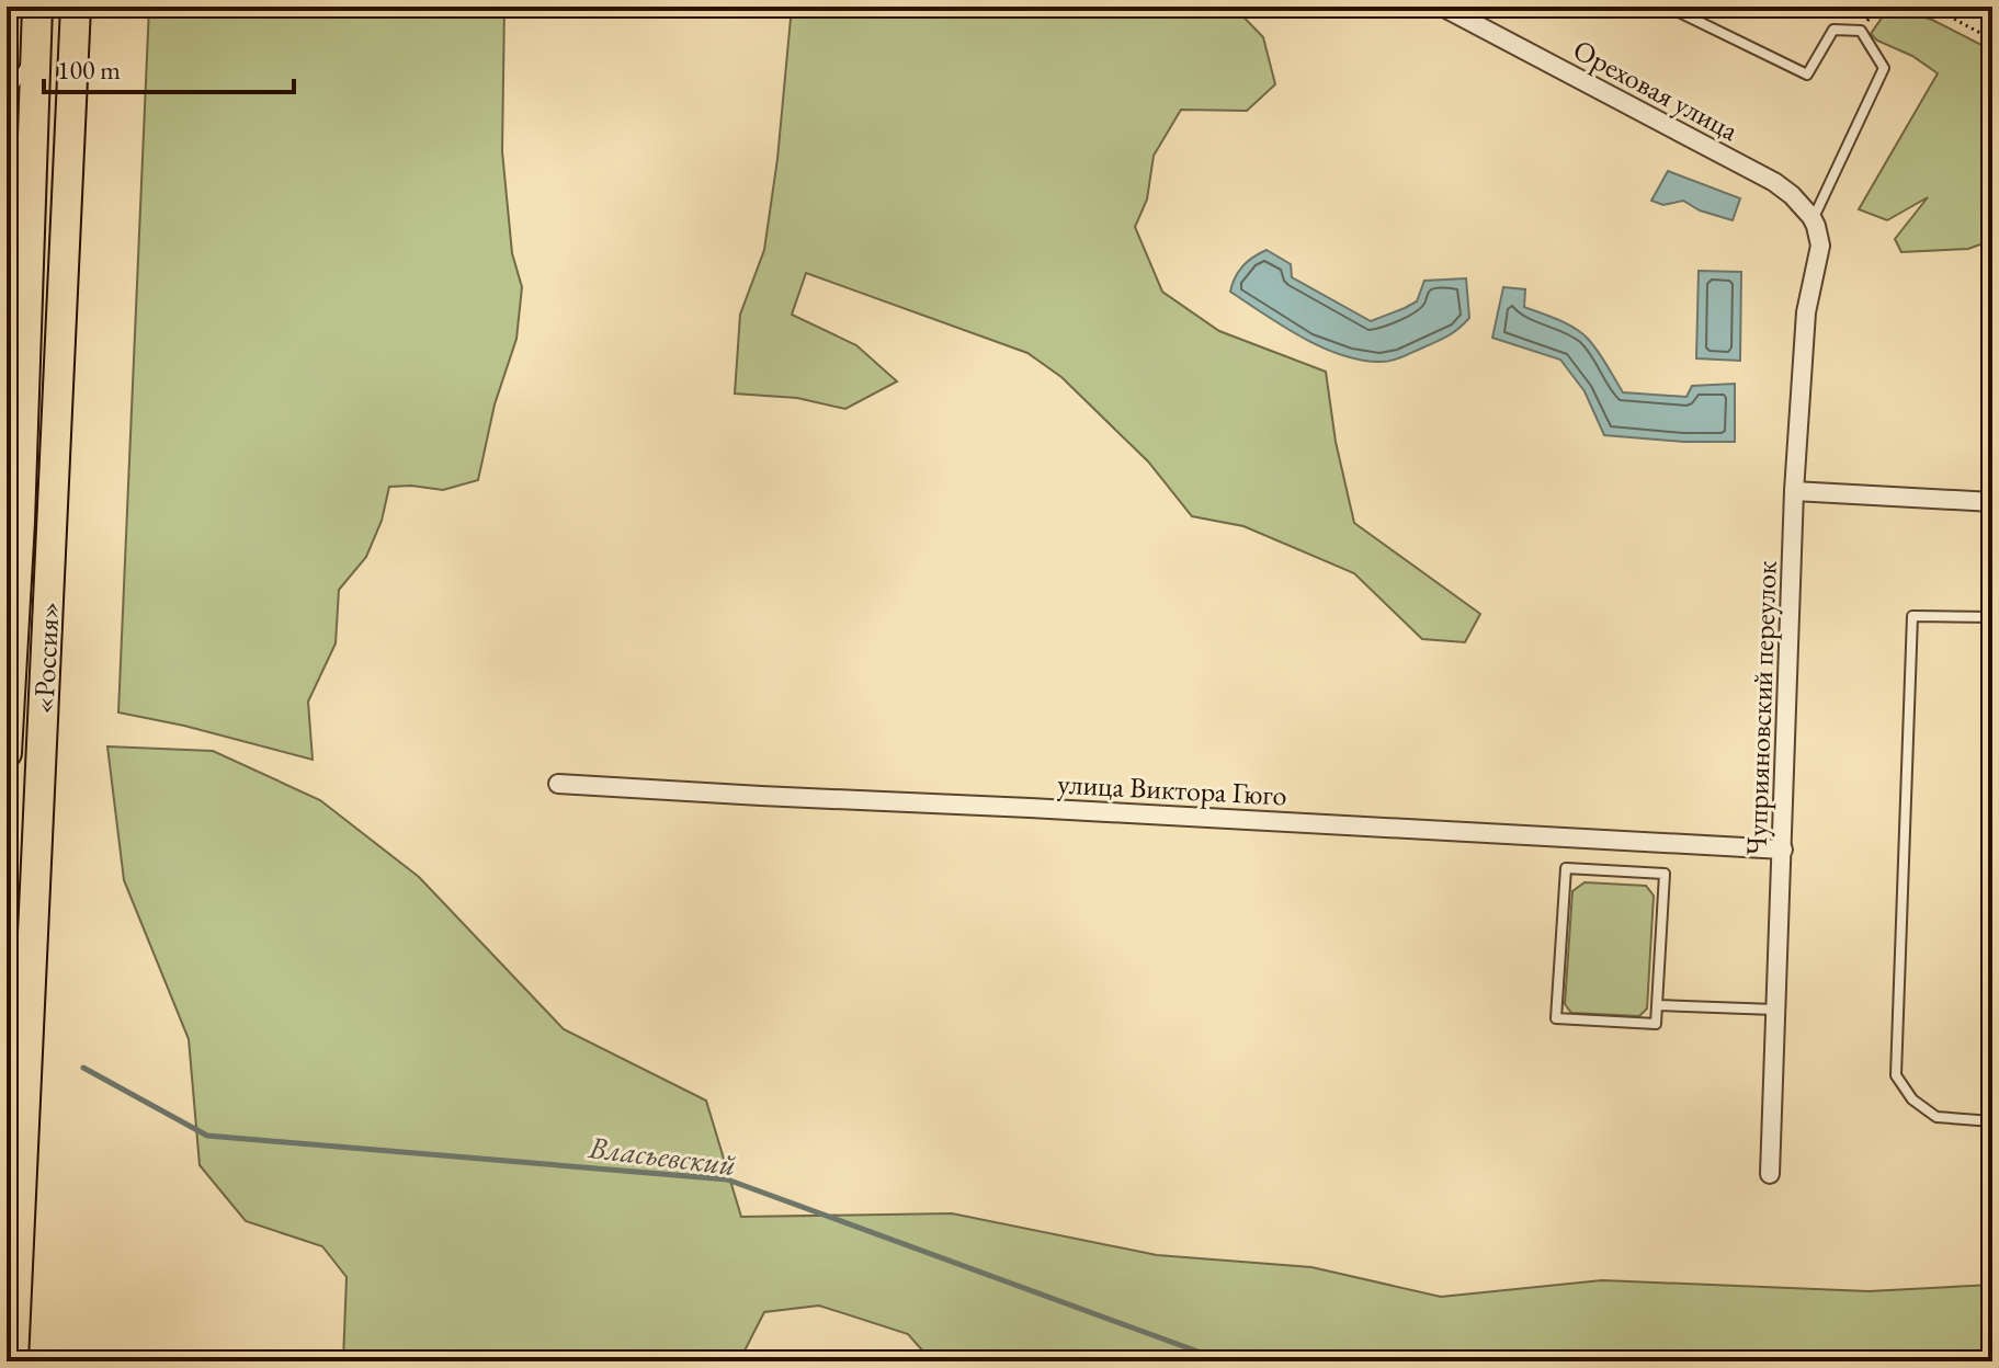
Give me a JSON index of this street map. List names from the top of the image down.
{
  "streets": {
    "highway": ["«Россия»"],
    "street": ["Ореховая улица", "Чуприяновский переулок", "улица Виктора Гюго"]
  },
  "crossings": [
    ["Ореховая улица", "Чуприяновский переулок"],
    ["Чуприяновский переулок", "улица Виктора Гюго"]
  ],
  "water": ["Власьевский"],
  "scale_bar": "100 m"
}
